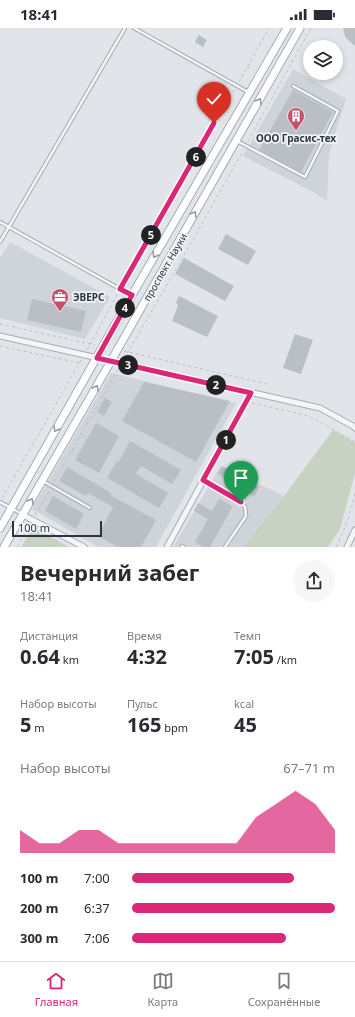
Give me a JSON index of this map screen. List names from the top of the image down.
{
  "streets": {
    "street": ["проспект Науки"]
  },
  "places": {
    "building": ["ООО Грасис-тех"],
    "office": ["ЭВЕРС"]
  },
  "scale_bar": "100 m",
  "page": {
    "status": "18:41",
    "pins": [
      "6",
      "5",
      "4",
      "3",
      "2",
      "1"
    ],
    "scale": "100 m",
    "heading": ["Вечерний забег", "18:41"],
    "stats": [
      ["Дистанция", "0.64 km"],
      ["Время", "4:32"],
      ["Темп", "7:05 /km"],
      ["Набор высоты", "5 m"],
      ["Пульс", "165 bpm"],
      ["kcal", "45"]
    ],
    "chart": ["Набор высоты", "67–71 m"],
    "list": [
      {
        "name": "100 m",
        "note": "7:00"
      },
      {
        "name": "200 m",
        "note": "6:37"
      },
      {
        "name": "300 m",
        "note": "7:06"
      }
    ],
    "tabs": ["Главная", "Карта", "Сохранённые"]
  }
}
